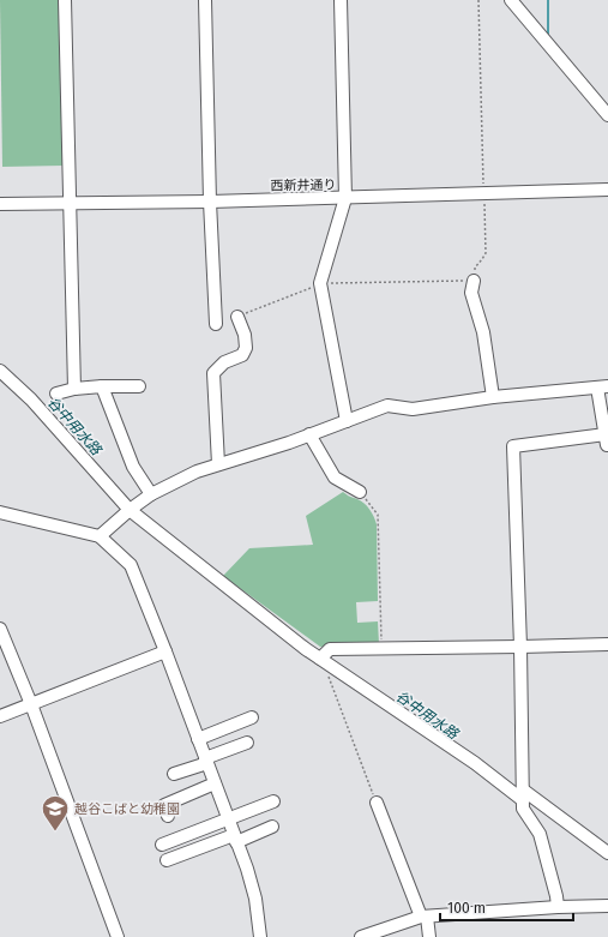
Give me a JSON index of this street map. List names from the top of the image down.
{
  "streets": {
    "street": ["西新井通り"]
  },
  "water": ["谷中用水路"],
  "places": {
    "school or university": ["越谷こばと幼稚園"]
  },
  "scale_bar": "100 m"
}
